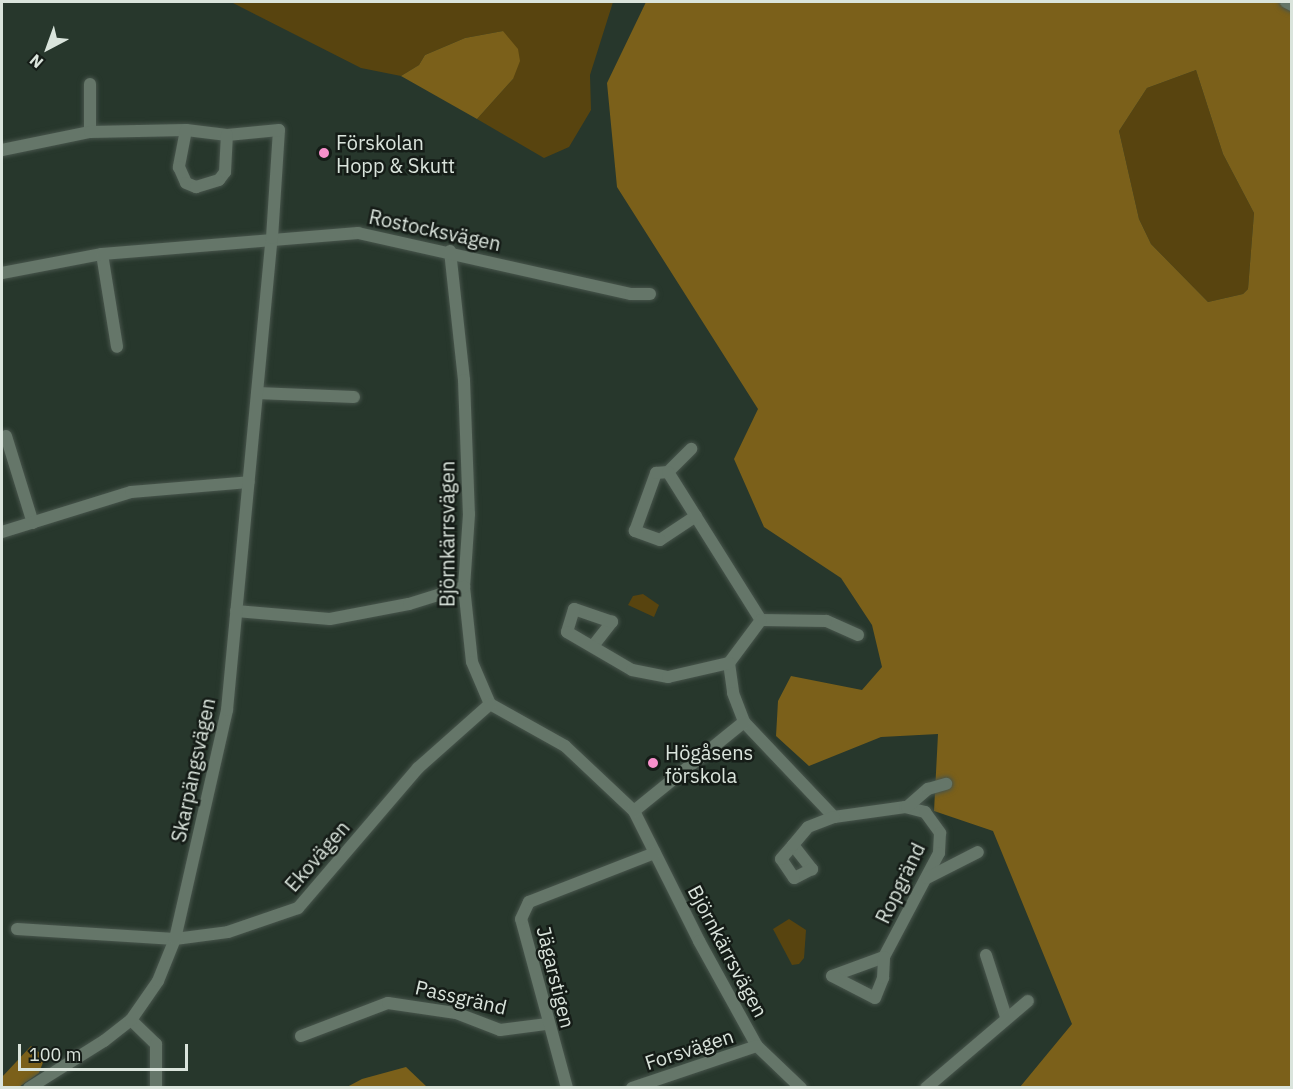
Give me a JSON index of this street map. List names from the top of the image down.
{
  "streets": {
    "street": [
      "Rostocksvägen",
      "Björnkärrsvägen",
      "Skarpängsvägen",
      "Ekovägen",
      "Ropgränd",
      "Jägarstigen",
      "Passgränd",
      "Forsvägen"
    ]
  },
  "crossings": [
    ["Rostocksvägen", "Björnkärrsvägen"],
    ["Rostocksvägen", "Skarpängsvägen"],
    ["Björnkärrsvägen", "Ekovägen"],
    ["Björnkärrsvägen", "Jägarstigen"],
    ["Björnkärrsvägen", "Forsvägen"],
    ["Skarpängsvägen", "Ekovägen"],
    ["Jägarstigen", "Passgränd"]
  ],
  "places": ["Förskolan Hopp & Skutt", "Högåsens förskola"],
  "scale_bar": "100 m",
  "north": "bottom left"
}
